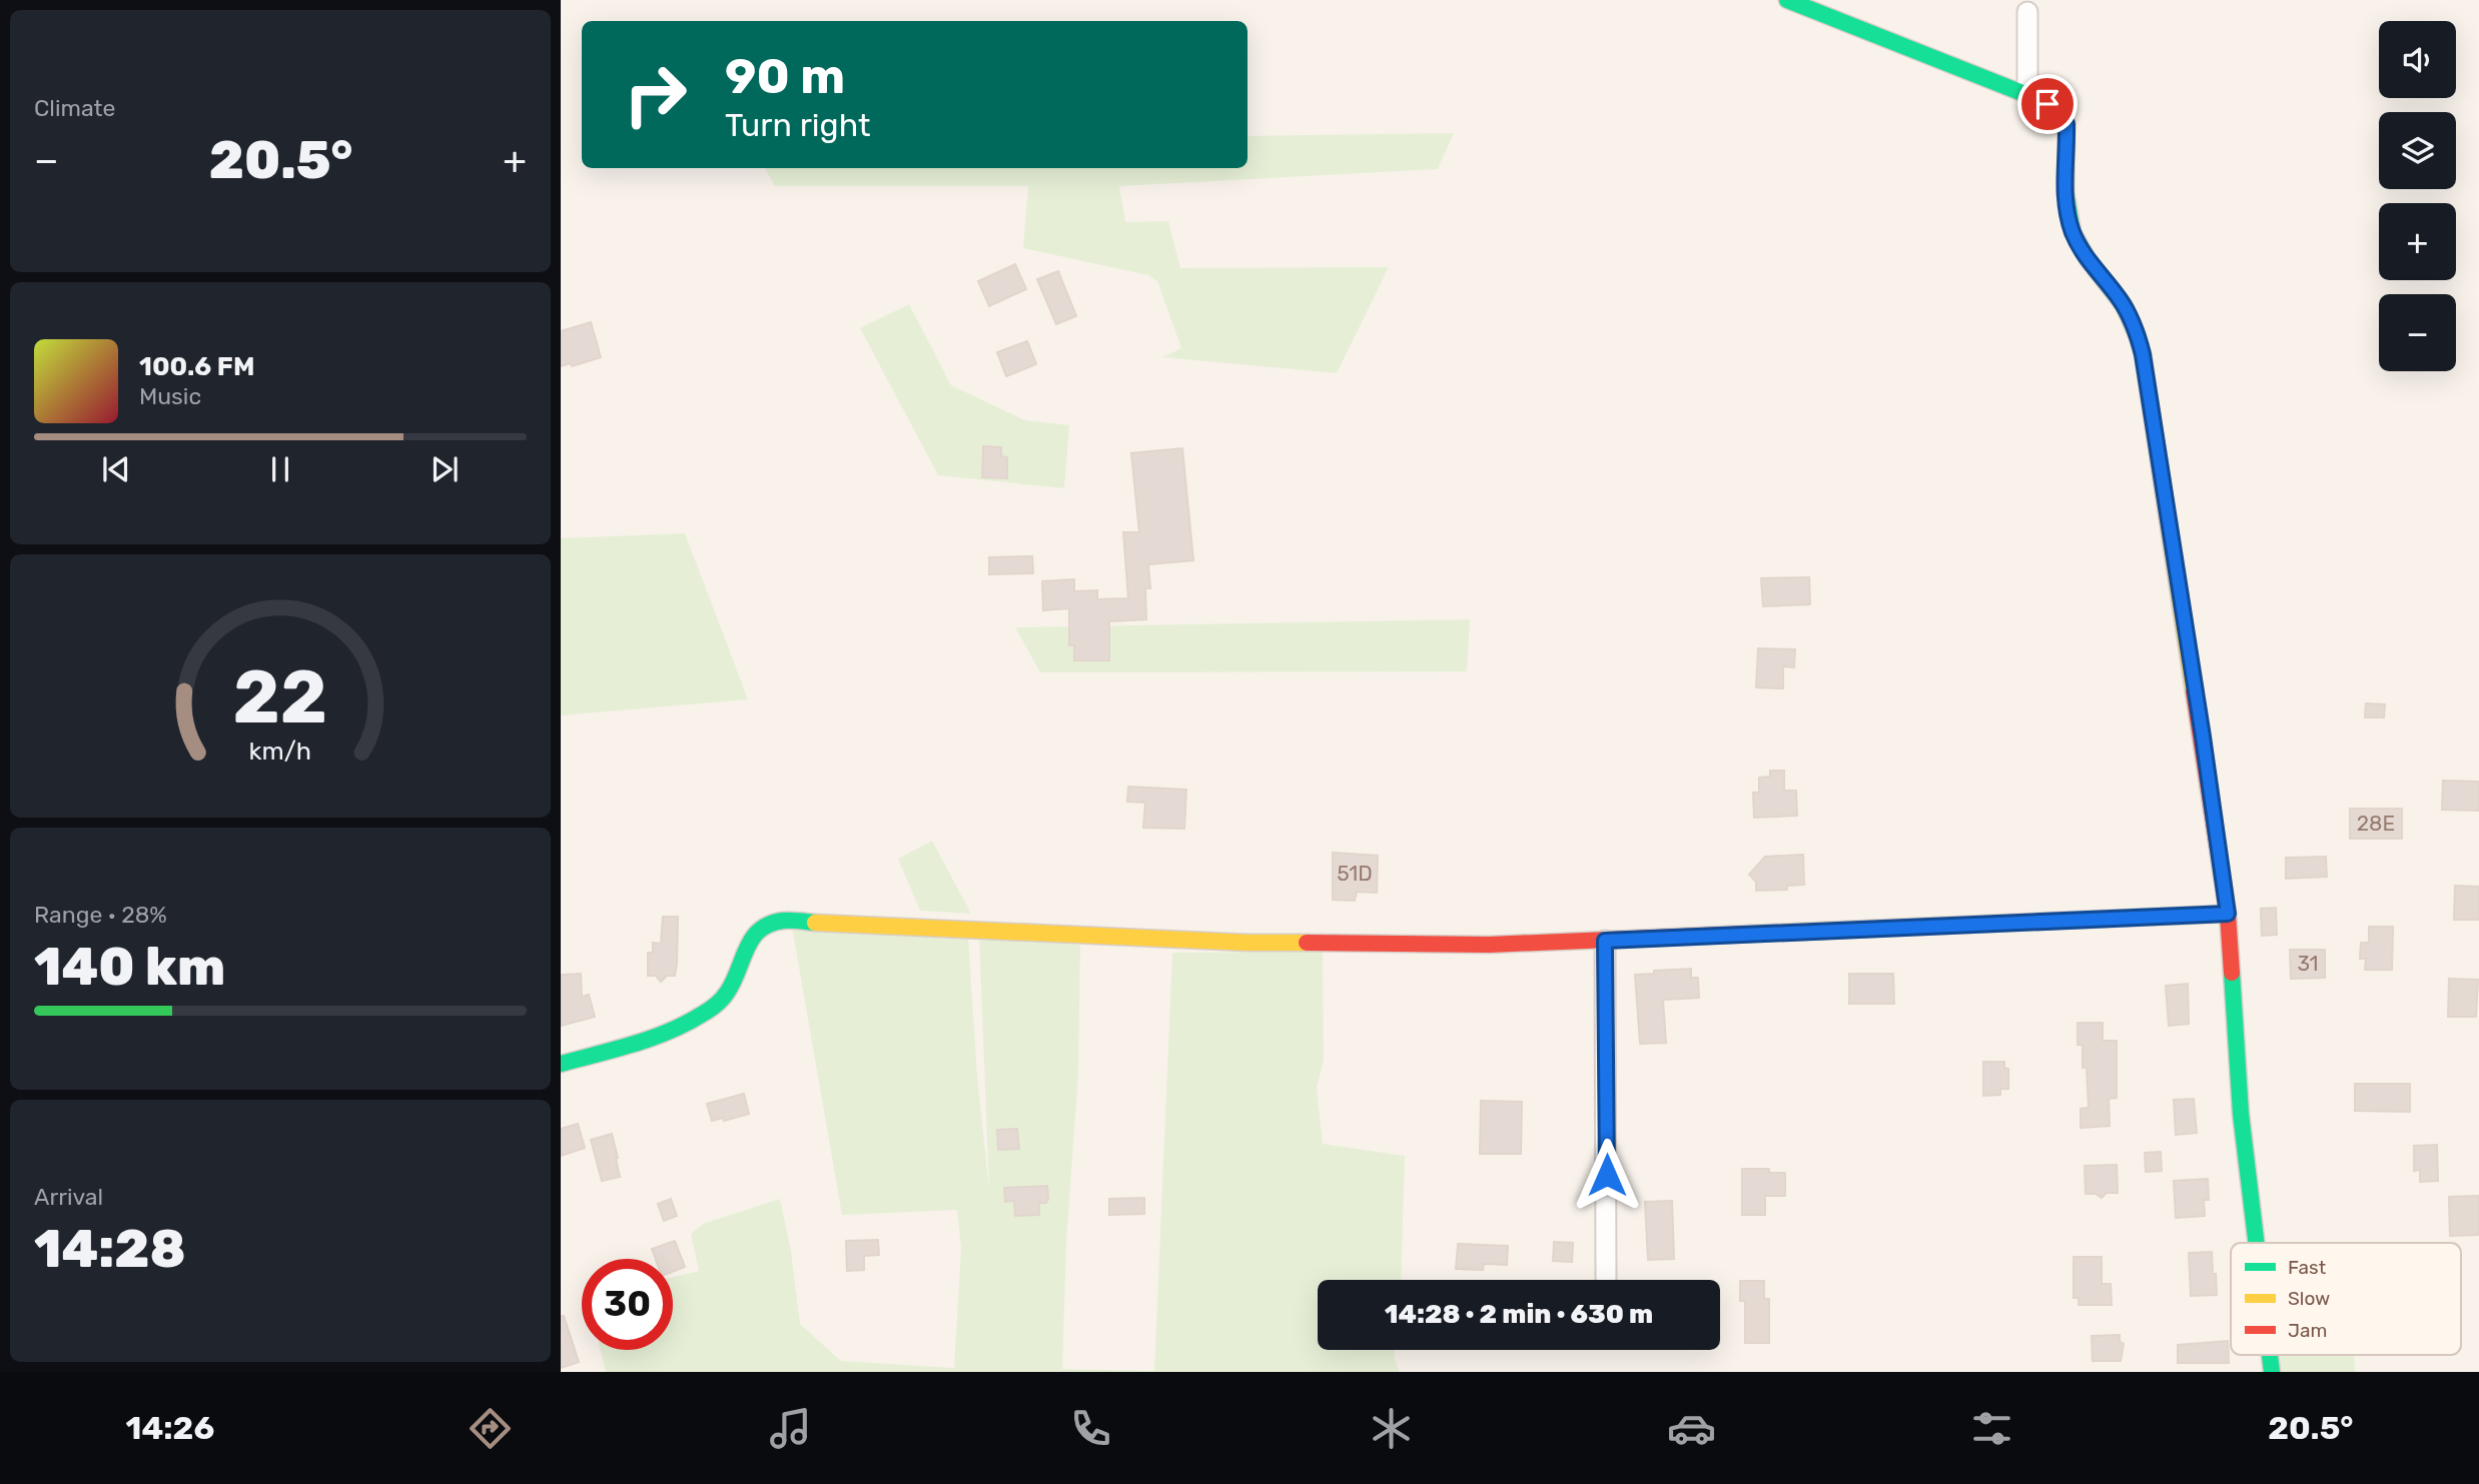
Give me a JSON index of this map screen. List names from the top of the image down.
{
  "house_numbers": ["28E", "51D", "31"],
  "legend": ["Fast", "Slow", "Jam"],
  "page": {
    "tile": [
      "Climate",
      ["Range · 28%", "140 km"],
      ["Arrival", "14:28"]
    ],
    "map_buttons": ["+", "−"],
    "turn": ["90 m", "Turn right"],
    "heat": ["−", "20.5°", "+"],
    "song": ["100.6 FM", "Music"],
    "limit": "30",
    "trip": "14:28 · 2 min · 630 m",
    "tabs": ["14:26", "20.5°"],
    "gauge": ["22", "km/h"]
  }
}
